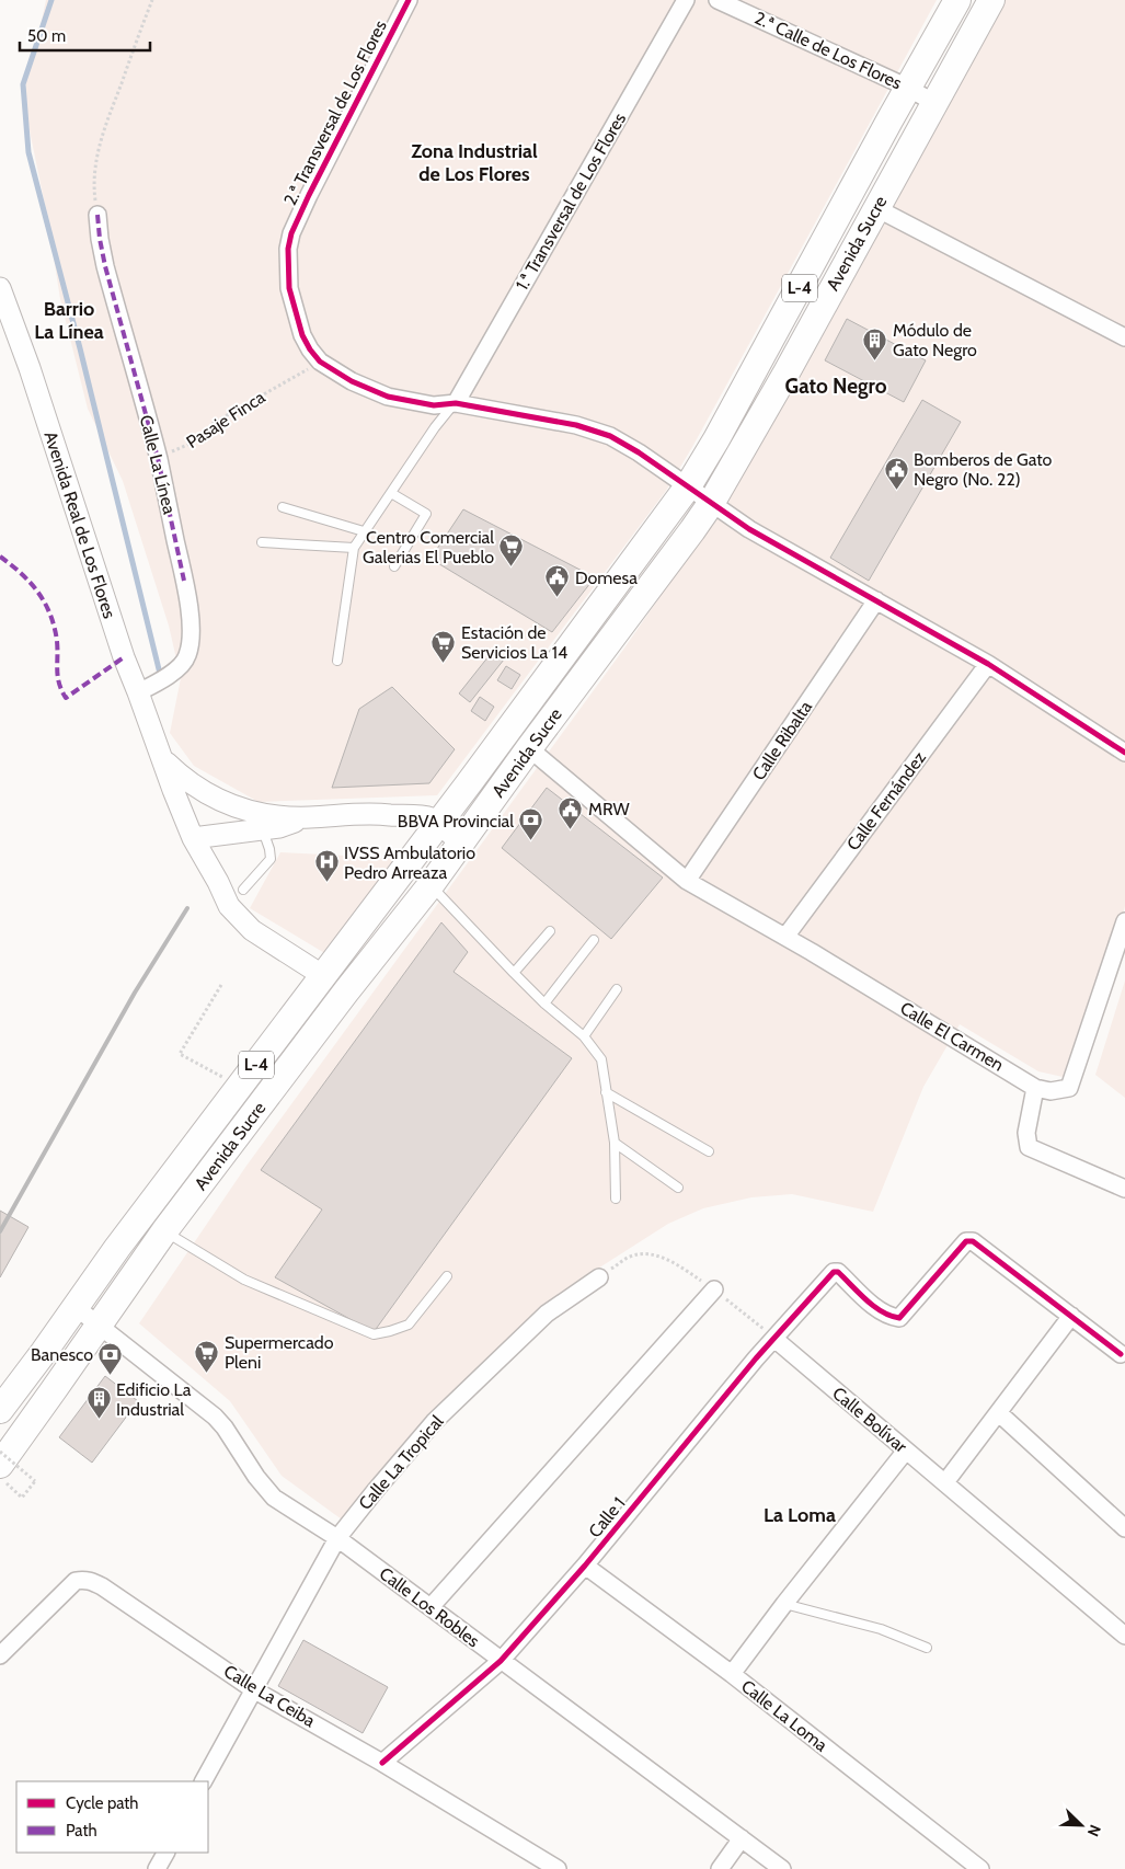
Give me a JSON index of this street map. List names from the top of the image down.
{
  "streets": {
    "main road": ["Avenida Sucre", "L-4"],
    "street": [
      "2.ª Calle de Los Flores",
      "2.ª Transversal de Los Flores",
      "1.ª Transversal de Los Flores",
      "Calle La Línea",
      "Avenida Real de Los Flores",
      "Calle Ribalta",
      "Calle Fernández",
      "Calle El Carmen",
      "Calle Bolívar",
      "Calle La Tropical",
      "Calle 1",
      "Calle Los Robles",
      "Calle La Ceiba",
      "Calle La Loma"
    ],
    "path": ["Pasaje Finca"]
  },
  "crossings": [
    ["2.ª Calle de Los Flores", "Avenida Sucre"],
    ["2.ª Transversal de Los Flores", "1.ª Transversal de Los Flores"],
    ["2.ª Transversal de Los Flores", "Avenida Sucre"],
    ["2.ª Transversal de Los Flores", "Pasaje Finca"],
    ["2.ª Transversal de Los Flores", "Calle Ribalta"],
    ["2.ª Transversal de Los Flores", "Calle Fernández"],
    ["Avenida Sucre", "Avenida Real de Los Flores"],
    ["Avenida Sucre", "Calle El Carmen"],
    ["Avenida Sucre", "Calle Los Robles"],
    ["Pasaje Finca", "Calle La Línea"],
    ["Calle La Línea", "Avenida Real de Los Flores"],
    ["Calle Ribalta", "Calle El Carmen"],
    ["Calle Fernández", "Calle El Carmen"],
    ["Calle Bolívar", "Calle 1"],
    ["Calle La Tropical", "Calle Los Robles"],
    ["Calle La Tropical", "Calle La Ceiba"],
    ["Calle 1", "Calle Los Robles"],
    ["Calle 1", "Calle La Ceiba"],
    ["Calle 1", "Calle La Loma"]
  ],
  "districts": [
    "Zona Industrial de Los Flores",
    "Barrio La Línea",
    "Gato Negro",
    "La Loma"
  ],
  "places": {
    "building": ["Módulo de Gato Negro", "Edificio La Industrial"],
    "public building": ["Bomberos de Gato Negro (No. 22)", "Domesa", "MRW"],
    "supermarket": ["Centro Comercial Galerias El Pueblo", "Estación de Servicios La 14", "Supermercado Pleni"],
    "bank": ["BBVA Provincial", "Banesco"],
    "hospital": ["IVSS Ambulatorio Pedro Arreaza"]
  },
  "legend": ["Cycle path", "Path"],
  "scale_bar": "50 m",
  "north": "bottom right"
}
